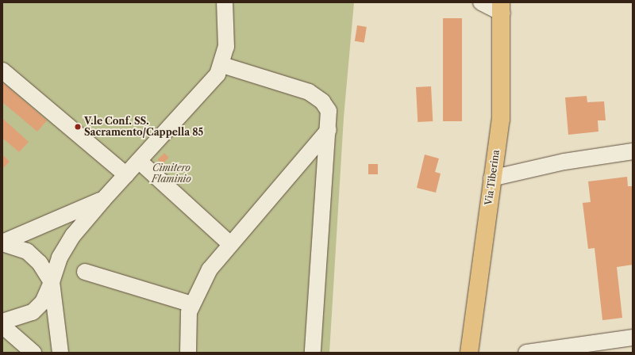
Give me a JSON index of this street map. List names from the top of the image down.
{
  "streets": {
    "main road": ["Via Tiberina"]
  },
  "parks": ["Cimitero Flaminio"],
  "places": ["V.le Conf. SS. Sacramento/Cappella 85"]
}
